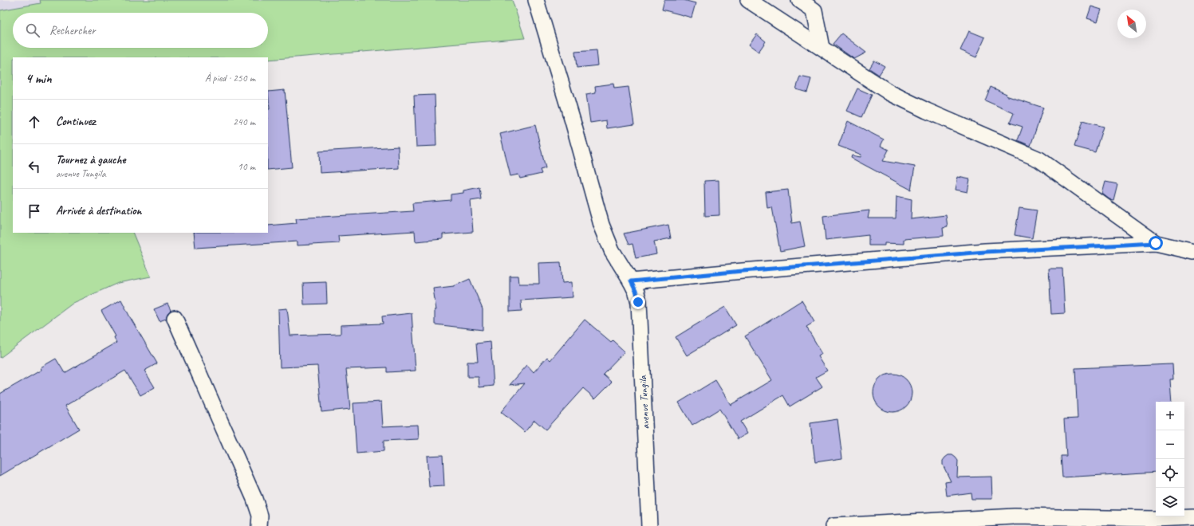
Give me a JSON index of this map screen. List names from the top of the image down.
{
  "streets": {
    "street": ["avenue Tungila"]
  },
  "north": "top left",
  "page": {
    "search": "Rechercher",
    "heading": ["4 min", "À pied · 250 m"],
    "list": [
      ["Continuez", "240 m"],
      ["Tournez à gauche", "avenue Tungila", "10 m"],
      "Arrivée à destination"
    ],
    "map_buttons": ["+", "−"]
  }
}
